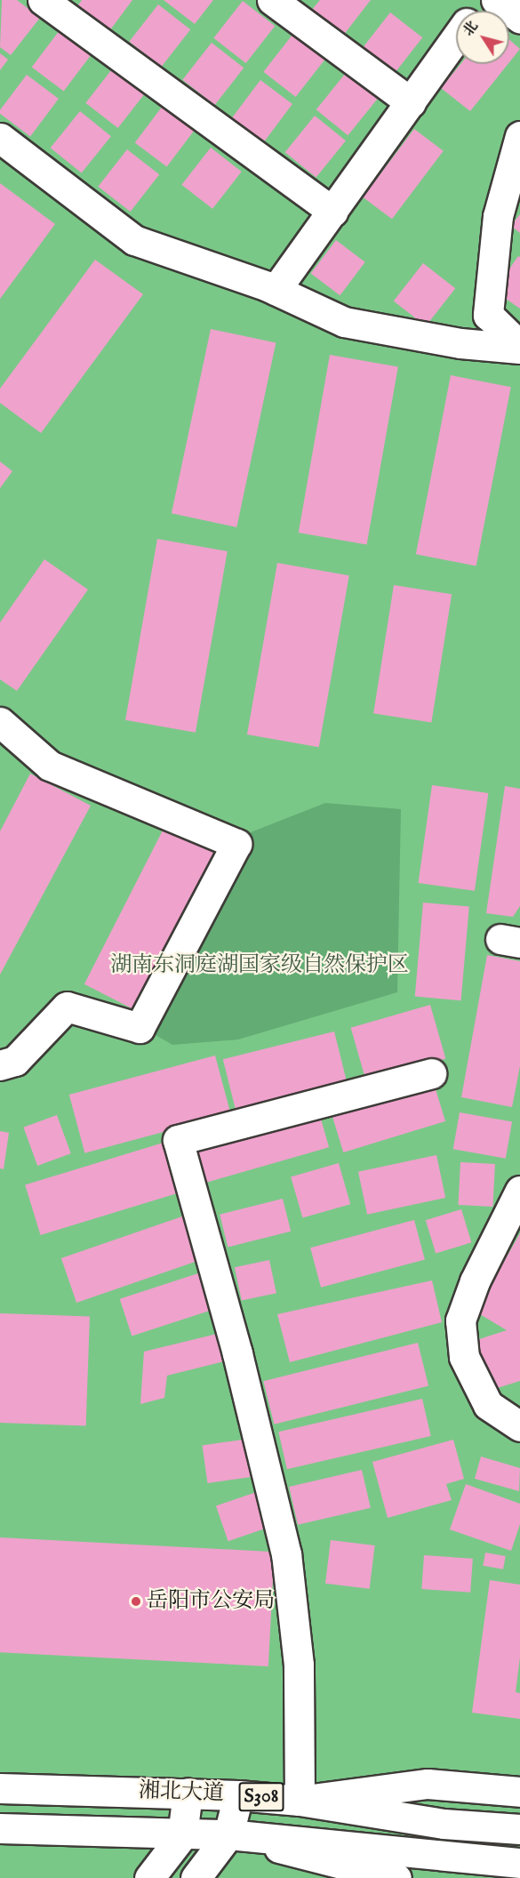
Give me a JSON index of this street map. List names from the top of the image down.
{
  "streets": {
    "main road": ["湘北大道", "S308"]
  },
  "parks": ["湖南东洞庭湖国家级自然保护区"],
  "places": ["岳阳市公安局"],
  "north": "top left"
}
